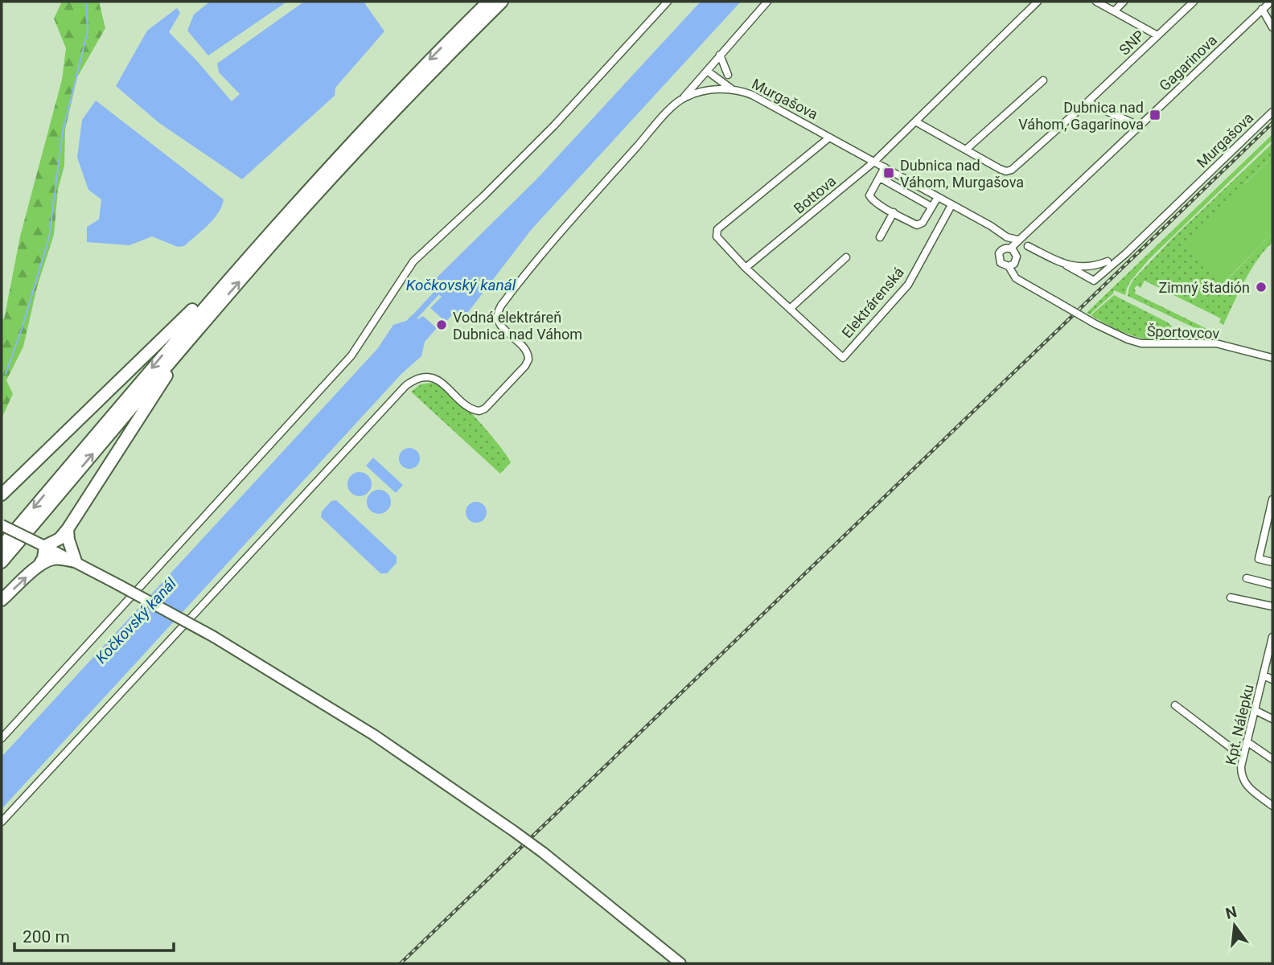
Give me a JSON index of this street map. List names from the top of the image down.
{
  "streets": {
    "street": [
      "SNP",
      "Gagarinova",
      "Murgašova",
      "Bottova",
      "Elektrárenská",
      "Športovcov",
      "Kpt. Nálepku"
    ]
  },
  "crossings": [
    ["SNP", "Bottova"],
    ["Gagarinova", "Murgašova"],
    ["Gagarinova", "Športovcov"],
    ["Murgašova", "Bottova"],
    ["Murgašova", "Elektrárenská"],
    ["Bottova", "Elektrárenská"]
  ],
  "water": ["Kočkovský kanál"],
  "places": {
    "transit": ["Dubnica nad Váhom, Gagarinova", "Dubnica nad Váhom, Murgašova"],
    "other": ["Zimný štadión", "Vodná elektráreň Dubnica nad Váhom"]
  },
  "scale_bar": "200 m",
  "north": "top"
}
